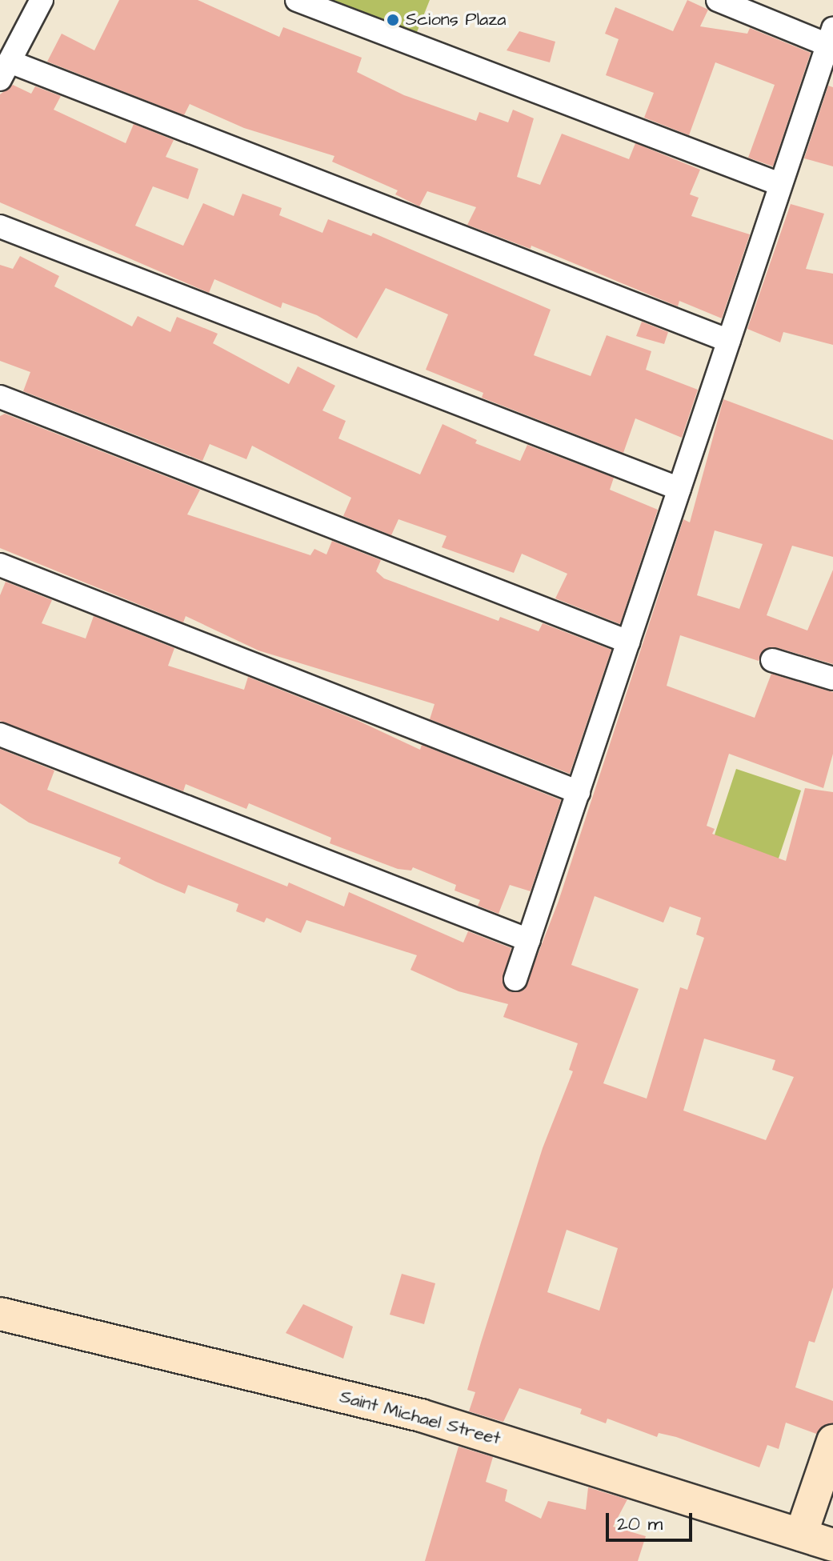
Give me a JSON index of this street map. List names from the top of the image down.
{
  "streets": {
    "street": ["Saint Michael Street"]
  },
  "places": ["Scions Plaza"],
  "scale_bar": "20 m"
}
